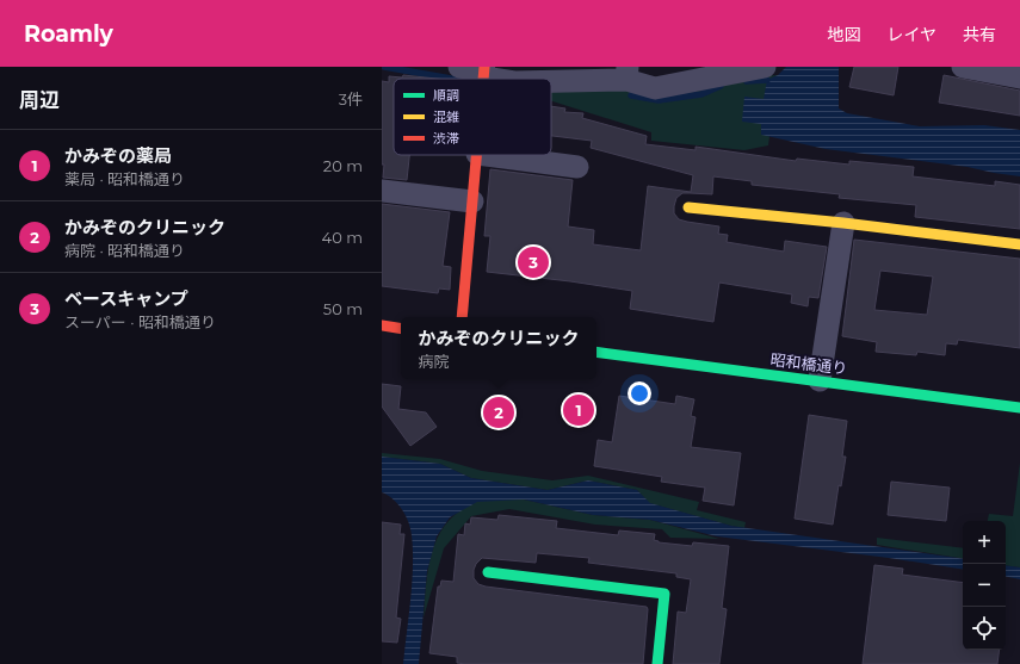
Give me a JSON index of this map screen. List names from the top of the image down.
{
  "streets": {
    "street": ["昭和橋通り"]
  },
  "legend": ["順調", "混雑", "渋滞"],
  "page": {
    "header": "Roamly",
    "nav": ["地図", "レイヤ", "共有"],
    "heading": ["周辺", "3件"],
    "list": [
      {
        "mark": "1",
        "name": "かみぞの薬局",
        "note": "薬局 · 昭和橋通り",
        "value": "20 m"
      },
      {
        "mark": "2",
        "name": "かみぞのクリニック",
        "note": "病院 · 昭和橋通り",
        "value": "40 m"
      },
      {
        "mark": "3",
        "name": "ベースキャンプ",
        "note": "スーパー · 昭和橋通り",
        "value": "50 m"
      }
    ],
    "pins": ["3", "1", "2"],
    "popup": ["かみぞのクリニック", "病院"],
    "map_buttons": ["+", "−"]
  }
}
